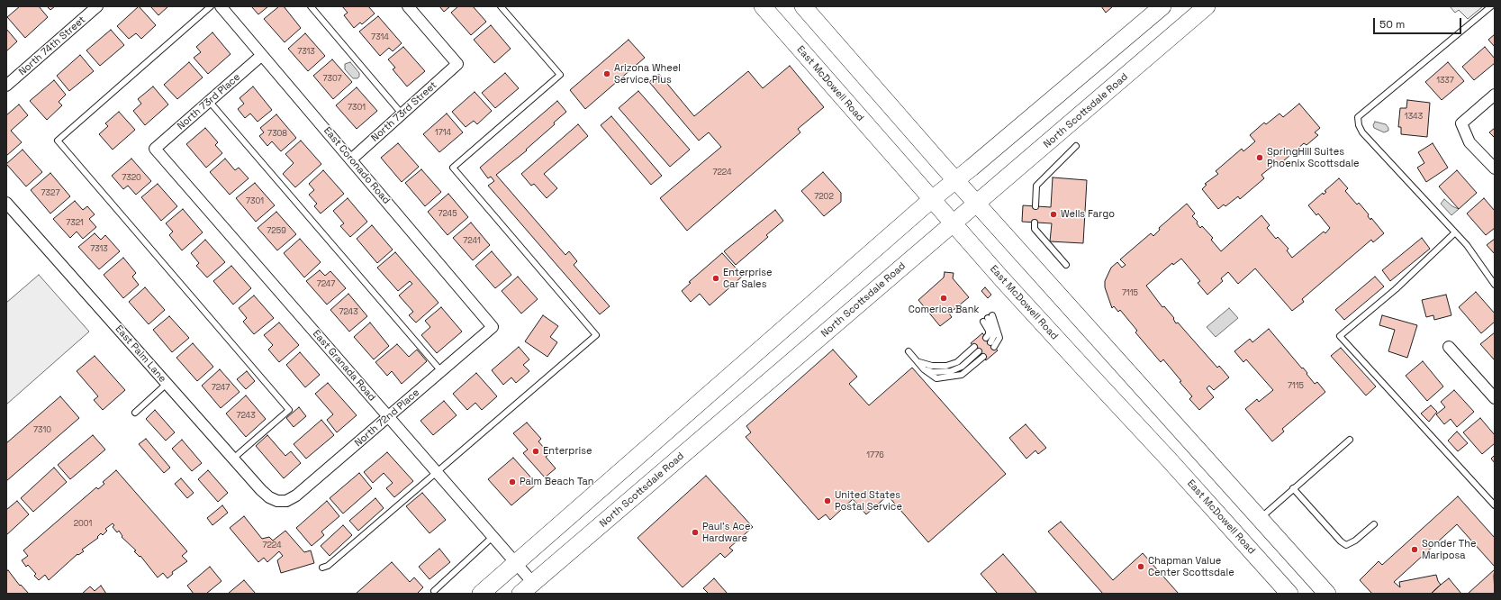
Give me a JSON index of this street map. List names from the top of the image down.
{
  "streets": {
    "main road": ["East McDowell Road", "North Scottsdale Road"],
    "street": [
      "North 74th Street",
      "North 73rd Place",
      "North 73rd Street",
      "East Coronado Road",
      "East Palm Lane",
      "East Granada Road",
      "North 72nd Place"
    ]
  },
  "crossings": [
    ["East McDowell Road", "North Scottsdale Road"],
    ["North 73rd Place", "East Coronado Road"],
    ["North 73rd Place", "East Granada Road"],
    ["North Scottsdale Road", "East Granada Road"],
    ["North 73rd Street", "East Coronado Road"],
    ["East Coronado Road", "North 72nd Place"],
    ["East Palm Lane", "North 72nd Place"],
    ["East Granada Road", "North 72nd Place"]
  ],
  "places": [
    "Arizona Wheel Service Plus",
    "SpringHill Suites Phoenix Scottsdale",
    "Wells Fargo",
    "Enterprise Car Sales",
    "Comerica Bank",
    "Enterprise",
    "Palm Beach Tan",
    "United States Postal Service",
    "Paul's Ace Hardware",
    "Sonder The Mariposa",
    "Chapman Value Center Scottsdale"
  ],
  "house_numbers": [
    "7314",
    "7313",
    "7307",
    "1337",
    "7301",
    "1343",
    "1714",
    "7308",
    "7224",
    "7320",
    "7327",
    "7202",
    "7301",
    "7245",
    "7321",
    "7259",
    "7241",
    "7313",
    "7247",
    "7115",
    "7243",
    "7115",
    "7247",
    "7243",
    "7310",
    "1776",
    "2001",
    "7224"
  ],
  "scale_bar": "50 m"
}
